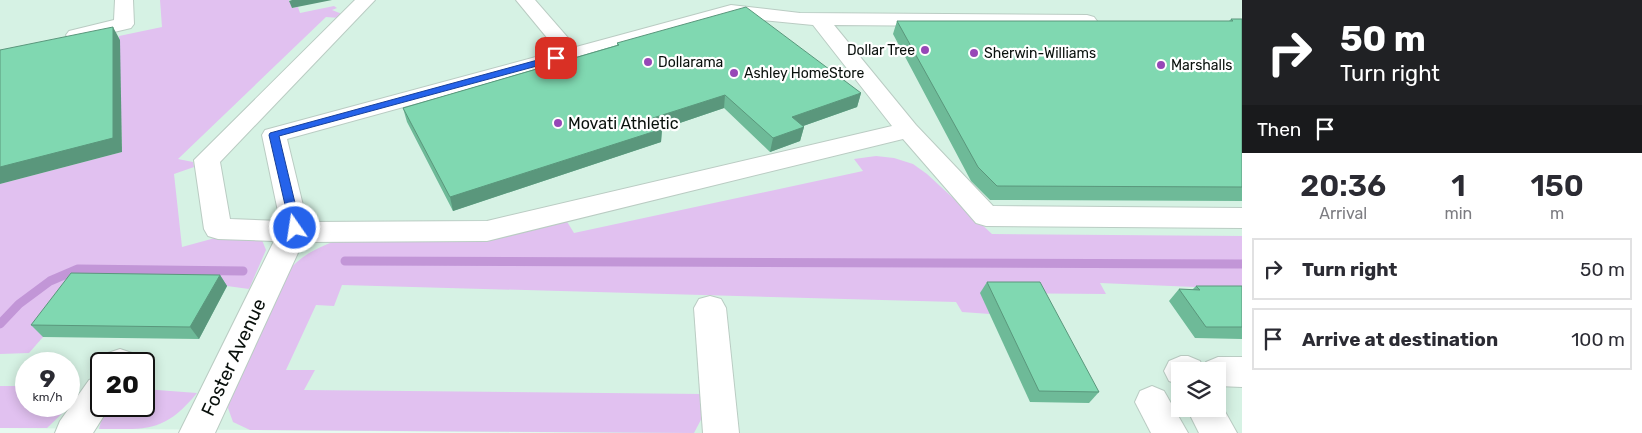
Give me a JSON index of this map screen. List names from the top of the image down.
{
  "streets": {
    "street": ["Foster Avenue"]
  },
  "places": [
    "Dollar Tree",
    "Sherwin-Williams",
    "Dollarama",
    "Marshalls",
    "Ashley HomeStore",
    "Movati Athletic"
  ],
  "page": {
    "turn": ["50 m", "Turn right"],
    "then": "Then",
    "eta": [
      "20:36",
      "Arrival",
      "1",
      "min",
      "150",
      "m"
    ],
    "list": [
      {
        "name": "Turn right",
        "value": "50 m"
      },
      {
        "name": "Arrive at destination",
        "value": "100 m"
      }
    ],
    "speed": "9 km/h",
    "limit": "20"
  }
}
